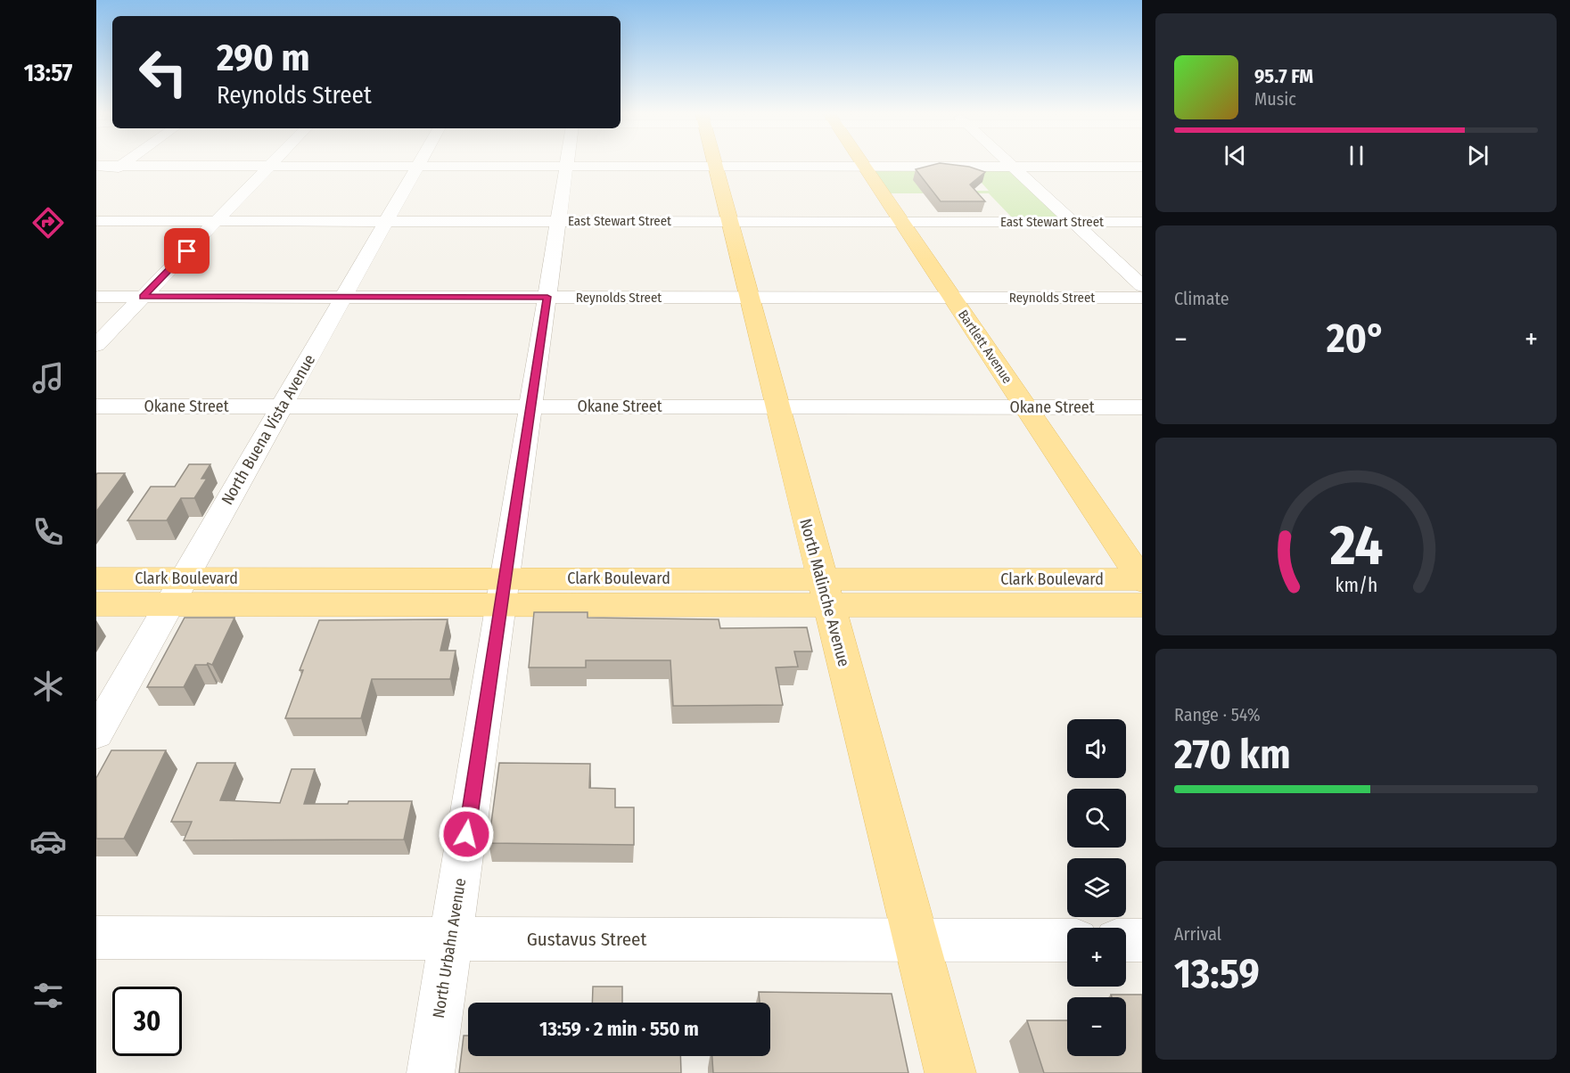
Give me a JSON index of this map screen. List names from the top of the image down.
{
  "streets": {
    "main road": ["Bartlett Avenue", "Clark Boulevard", "North Malinche Avenue"],
    "street": [
      "East Stewart Street",
      "Reynolds Street",
      "Okane Street",
      "North Buena Vista Avenue",
      "Gustavus Street",
      "North Urbahn Avenue"
    ]
  },
  "crossings": [
    ["East Stewart Street", "Bartlett Avenue"],
    ["East Stewart Street", "North Buena Vista Avenue"],
    ["East Stewart Street", "North Malinche Avenue"],
    ["East Stewart Street", "North Urbahn Avenue"],
    ["Reynolds Street", "Bartlett Avenue"],
    ["Reynolds Street", "North Buena Vista Avenue"],
    ["Reynolds Street", "North Malinche Avenue"],
    ["Reynolds Street", "North Urbahn Avenue"],
    ["Bartlett Avenue", "Okane Street"],
    ["Bartlett Avenue", "Clark Boulevard"],
    ["Okane Street", "North Buena Vista Avenue"],
    ["Okane Street", "North Malinche Avenue"],
    ["Okane Street", "North Urbahn Avenue"],
    ["North Buena Vista Avenue", "Clark Boulevard"],
    ["Clark Boulevard", "North Malinche Avenue"],
    ["Clark Boulevard", "North Urbahn Avenue"],
    ["North Malinche Avenue", "Gustavus Street"],
    ["Gustavus Street", "North Urbahn Avenue"]
  ],
  "page": {
    "tabs": "13:57",
    "turn": ["290 m", "Reynolds Street"],
    "song": ["95.7 FM", "Music"],
    "tile": [
      "Climate",
      ["Range · 54%", "270 km"],
      ["Arrival", "13:59"]
    ],
    "heat": ["−", "20°", "+"],
    "map_buttons": ["+", "−"],
    "limit": "30",
    "trip": "13:59 · 2 min · 550 m",
    "gauge": ["24", "km/h"]
  }
}
